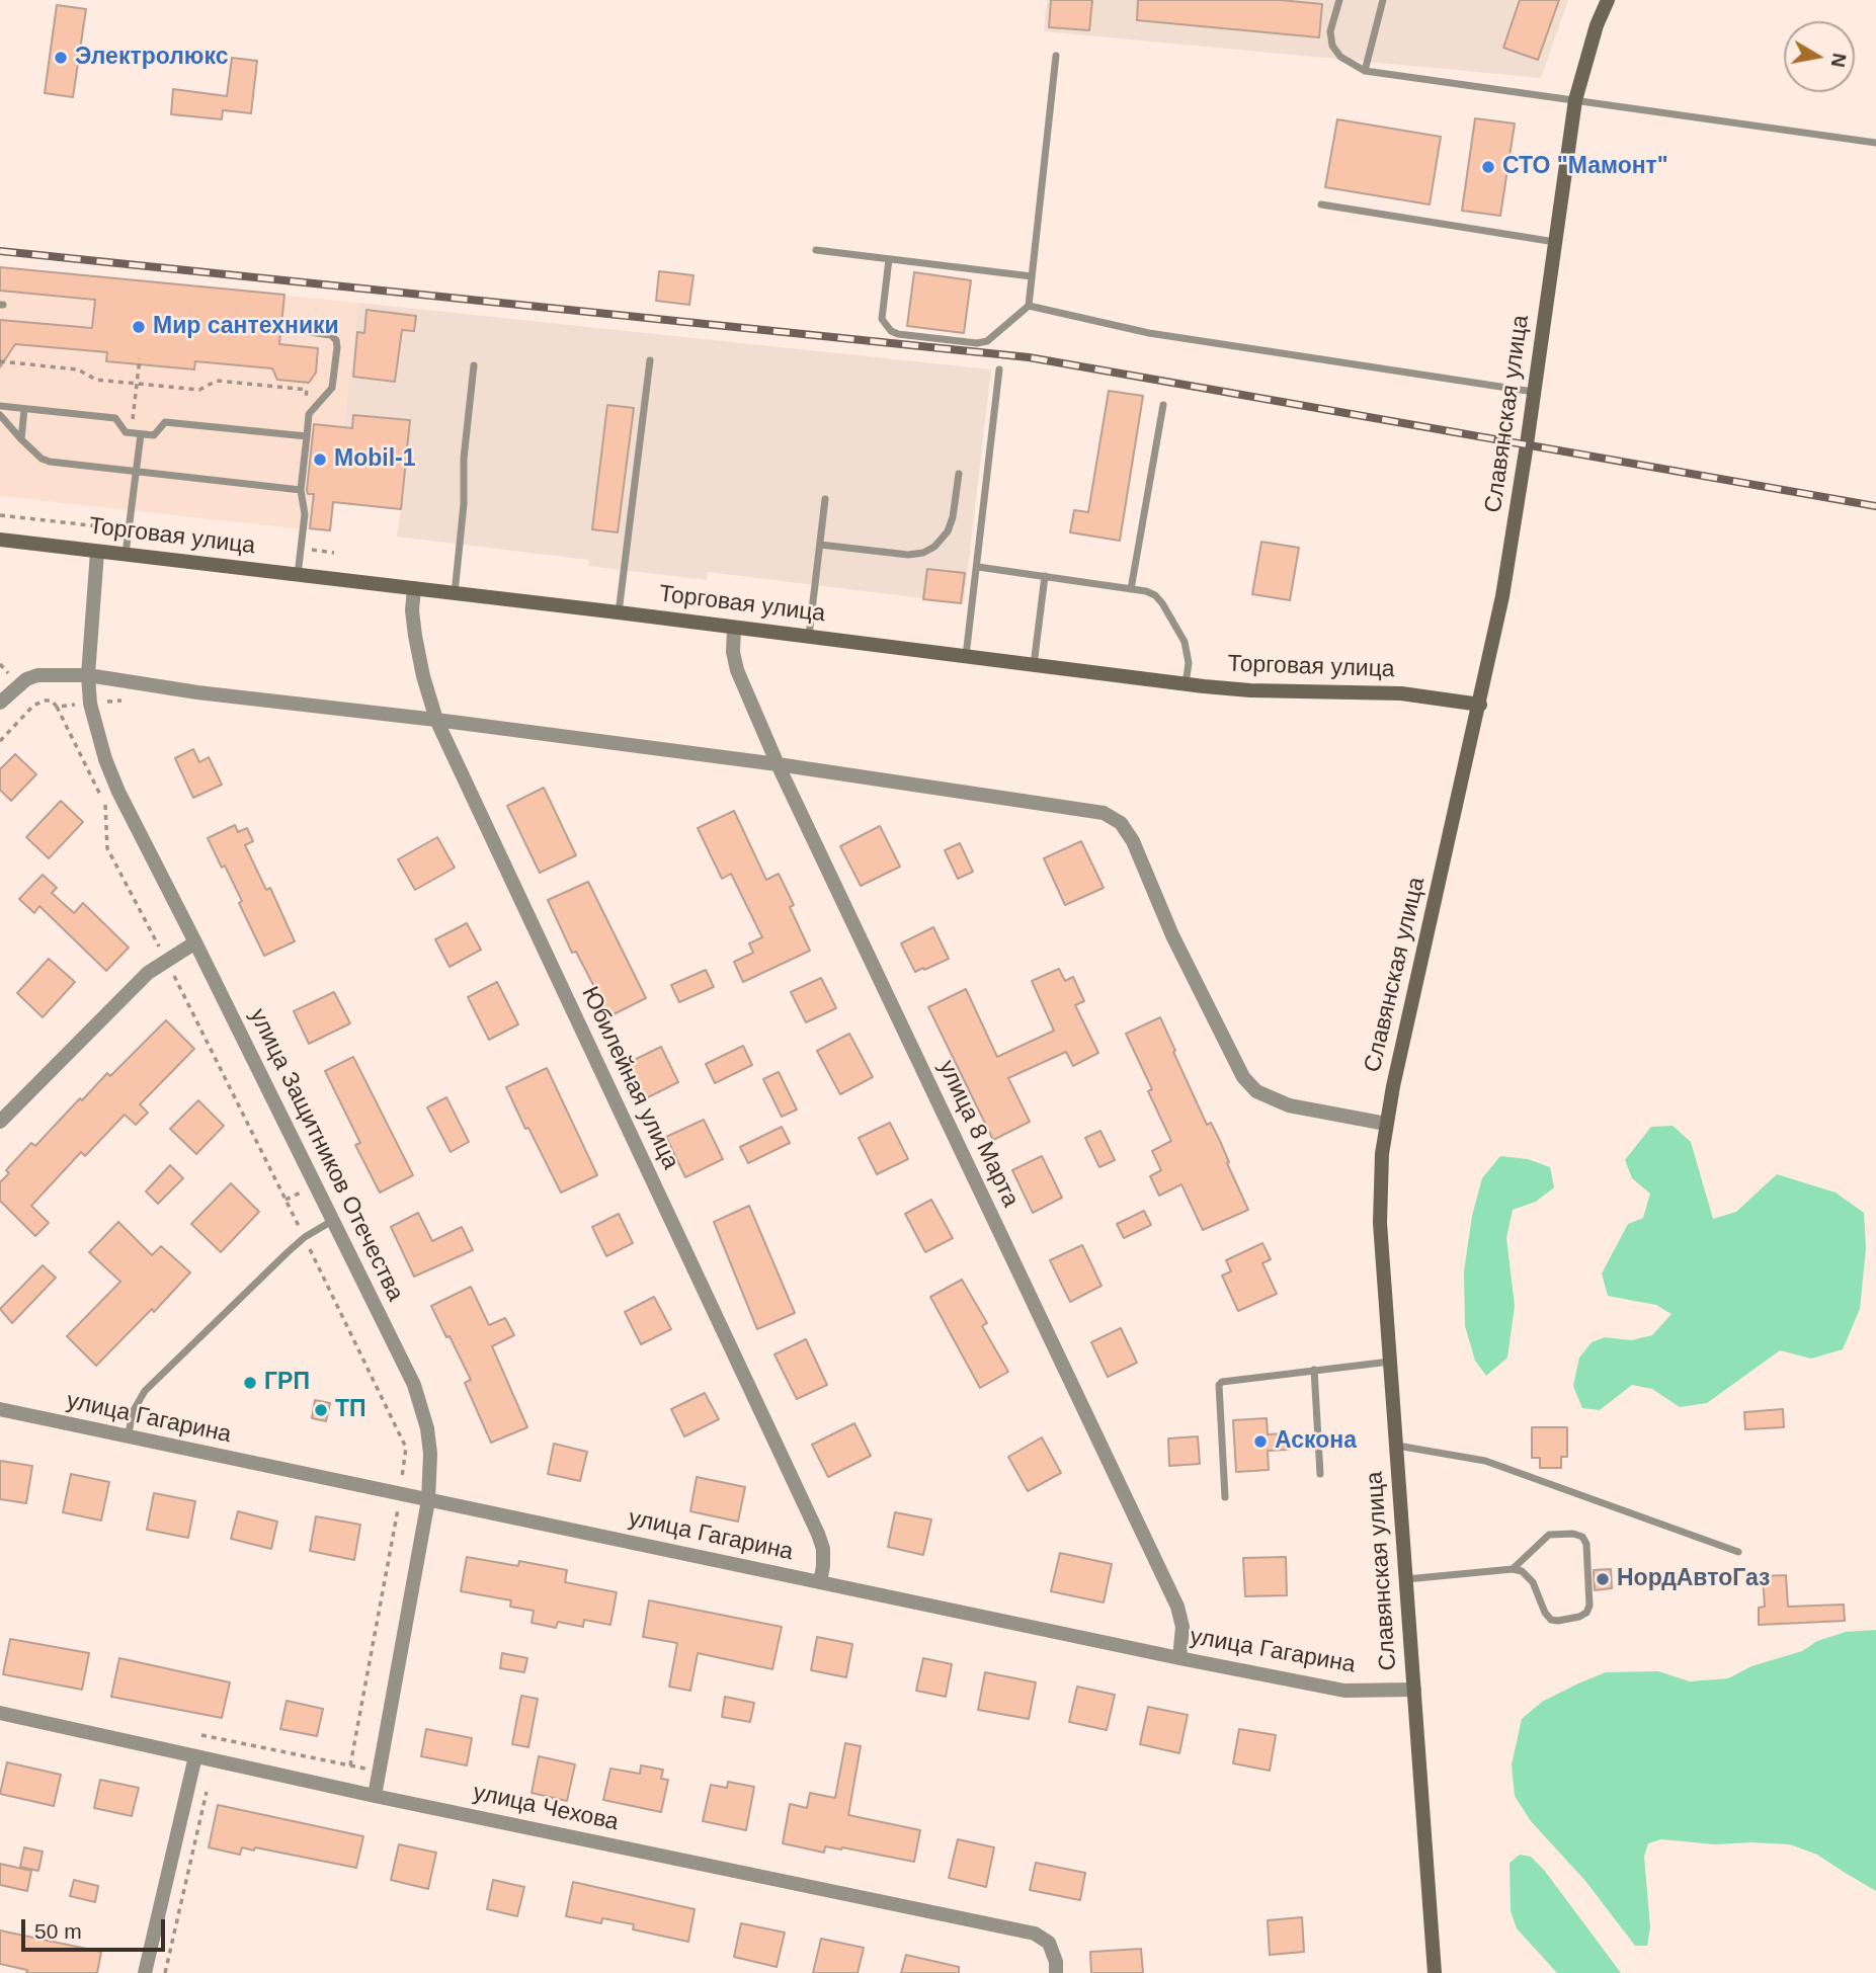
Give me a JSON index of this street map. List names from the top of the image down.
{
  "streets": {
    "street": [
      "Славянская улица",
      "Торговая улица",
      "Юбилейная улица",
      "улица 8 Марта",
      "улица Защитников Отечества",
      "улица Гагарина",
      "улица Чехова"
    ]
  },
  "crossings": [
    ["Славянская улица", "Торговая улица"],
    ["Славянская улица", "улица Гагарина"],
    ["Торговая улица", "Юбилейная улица"],
    ["Торговая улица", "улица 8 Марта"],
    ["Торговая улица", "улица Защитников Отечества"],
    ["Юбилейная улица", "улица Гагарина"],
    ["улица 8 Марта", "улица Гагарина"],
    ["улица Защитников Отечества", "улица Гагарина"],
    ["улица Защитников Отечества", "улица Чехова"]
  ],
  "places": [
    "Электролюкс",
    "СТО \"Мамонт\"",
    "Мир сантехники",
    "Mobil-1",
    "ГРП",
    "ТП",
    "Аскона",
    "НордАвтоГаз"
  ],
  "scale_bar": "50 m",
  "north": "right"
}
